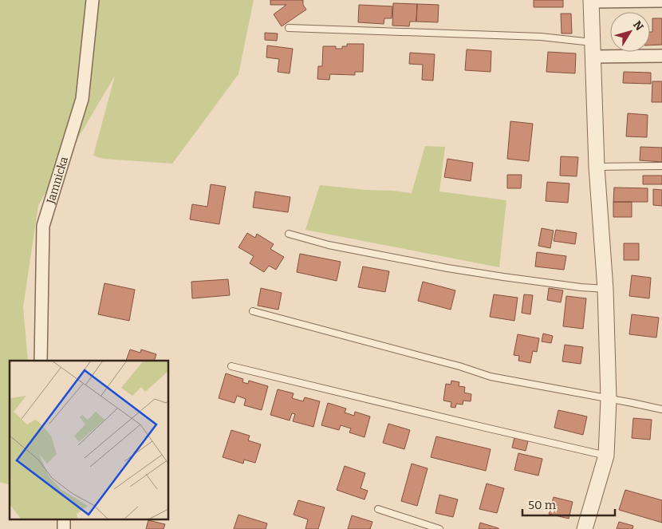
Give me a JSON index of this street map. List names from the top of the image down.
{
  "streets": {
    "street": ["Jamnicka"]
  },
  "scale_bar": "50 m",
  "north": "top right"
}
